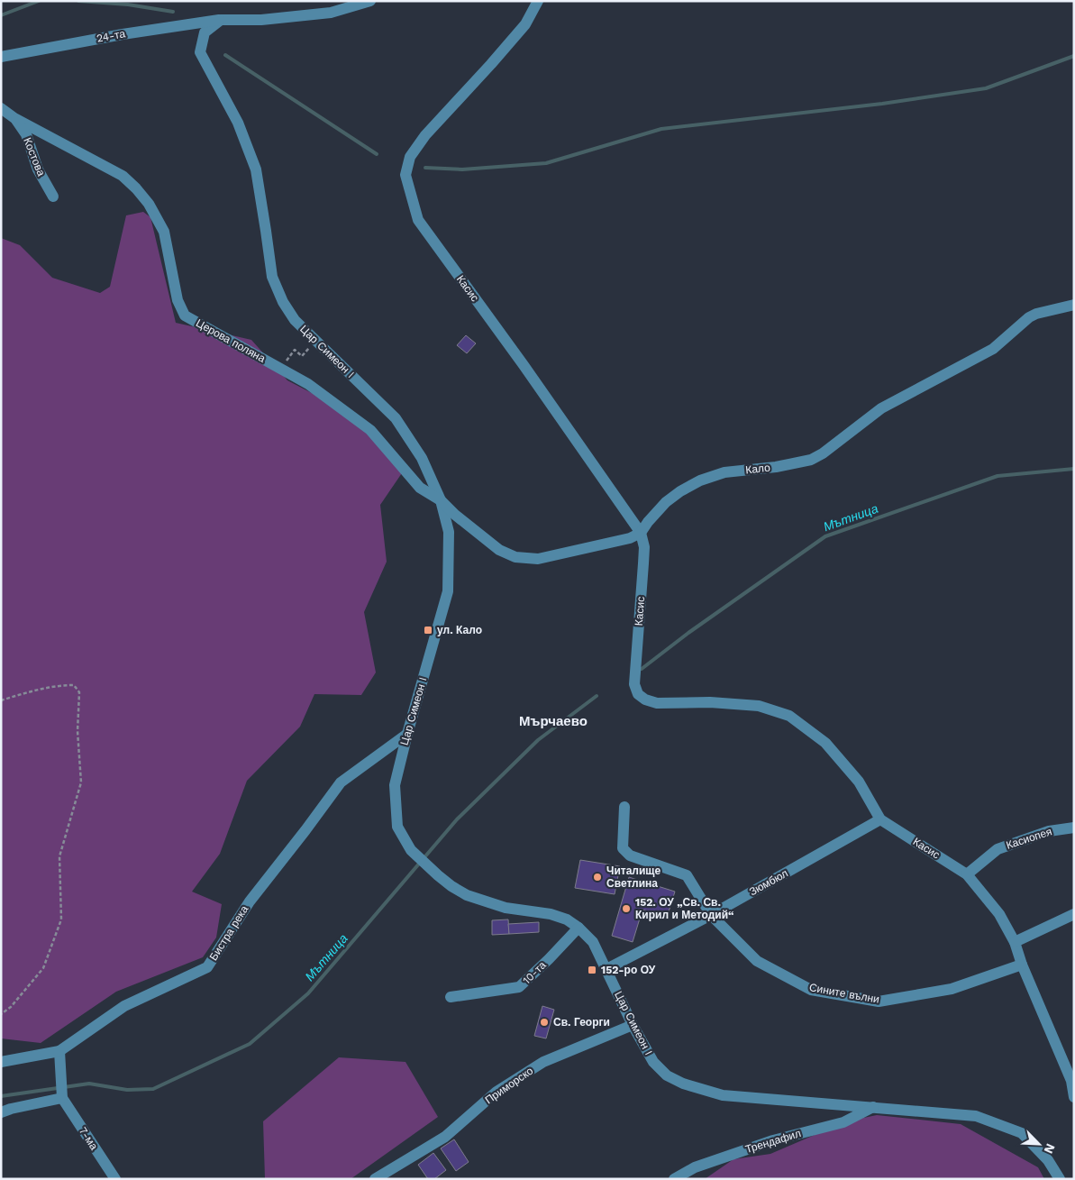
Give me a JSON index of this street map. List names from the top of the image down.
{
  "streets": {
    "street": [
      "24-та",
      "Костова",
      "Касис",
      "Церова поляна",
      "Цар Симеон I",
      "Кало",
      "Касиопея",
      "Зюмбюл",
      "Бистра река",
      "10-та",
      "Сините вълни",
      "Приморско",
      "7-ма",
      "Трендафил"
    ]
  },
  "crossings": [
    ["24-та", "Цар Симеон I"],
    ["Костова", "Церова поляна"],
    ["Касис", "Кало"],
    ["Касис", "Касиопея"],
    ["Касис", "Зюмбюл"],
    ["Касис", "Сините вълни"],
    ["Церова поляна", "Цар Симеон I"],
    ["Цар Симеон I", "Зюмбюл"],
    ["Цар Симеон I", "Бистра река"],
    ["Цар Симеон I", "10-та"],
    ["Цар Симеон I", "Приморско"],
    ["Цар Симеон I", "Трендафил"],
    ["Зюмбюл", "Сините вълни"],
    ["Бистра река", "7-ма"]
  ],
  "districts": ["Мърчаево"],
  "water": ["Мътница"],
  "places": {
    "transit": ["ул. Кало", "152-ро ОУ"],
    "other": ["Читалище Светлина", "152. ОУ „Св. Св. Кирил и Методий“", "Св. Георги"]
  },
  "north": "bottom right"
}
